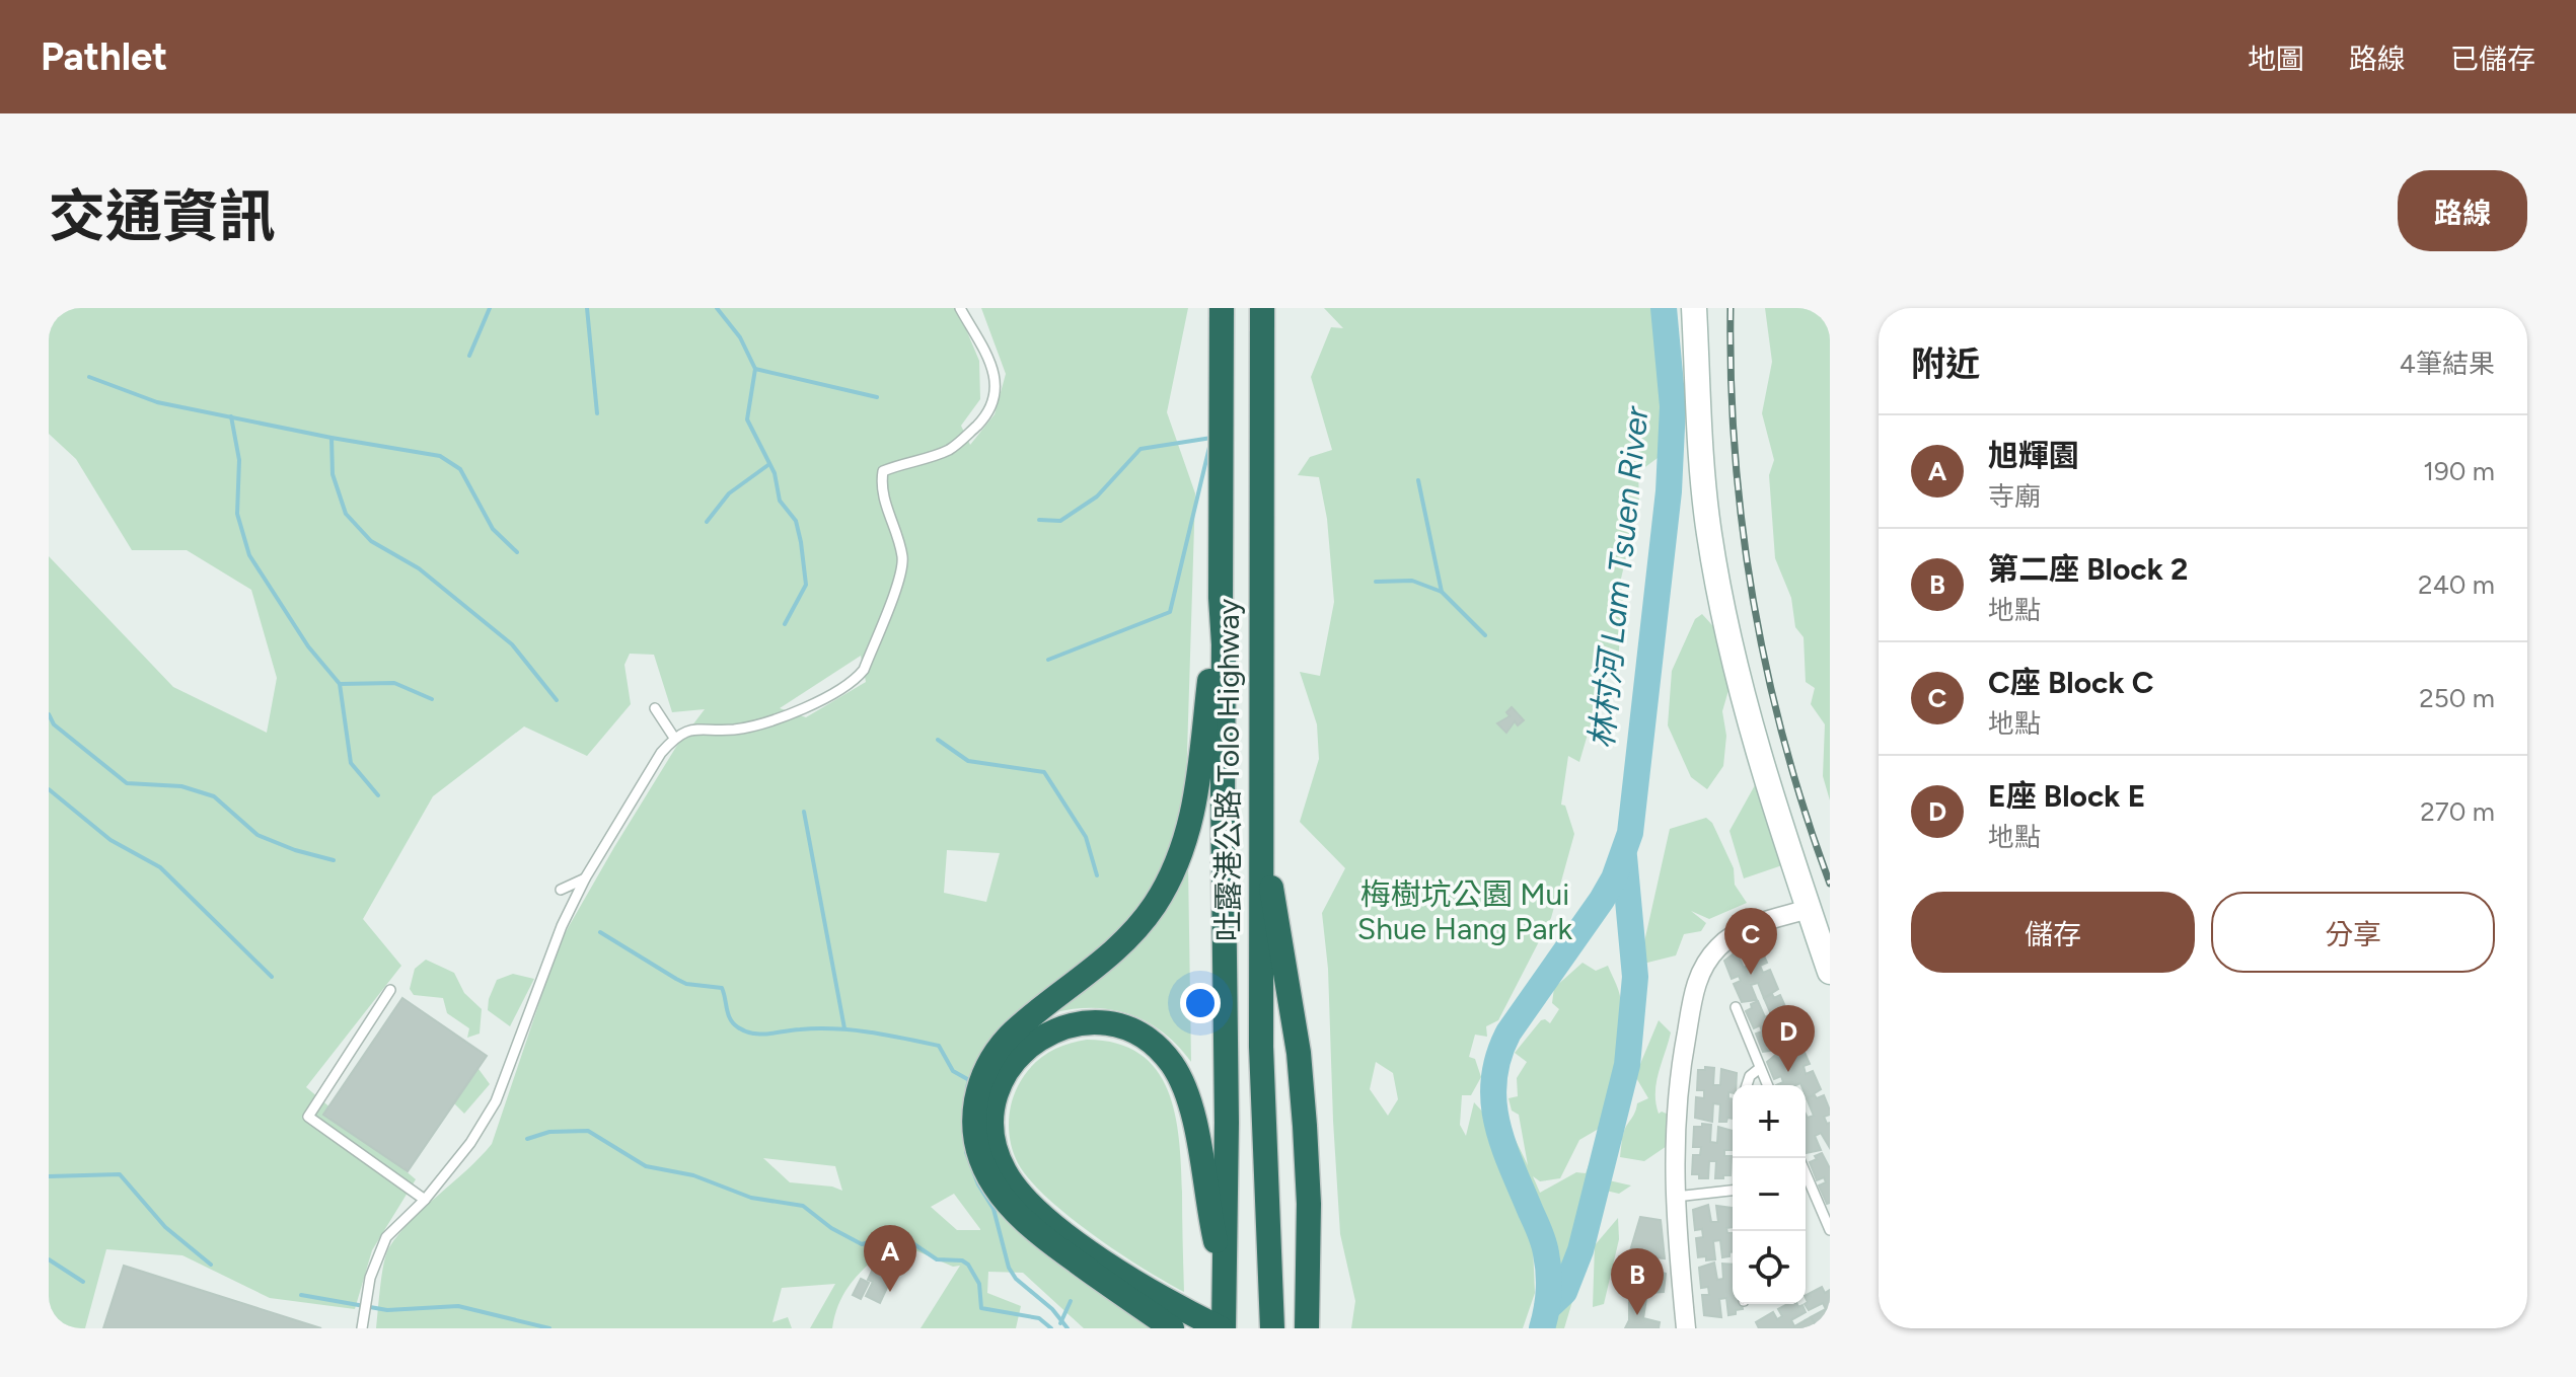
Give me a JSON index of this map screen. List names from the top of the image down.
{
  "streets": {
    "highway": ["吐露港公路 Tolo Highway"]
  },
  "water": ["林村河 Lam Tsuen River"],
  "parks": ["梅樹坑公園 Mui Shue Hang Park"],
  "page": {
    "header": "Pathlet",
    "nav": ["地圖", "路線", "已儲存"],
    "title": "交通資訊",
    "buttons": [
      "路線",
      ["儲存", "分享"]
    ],
    "heading": ["附近", "4筆結果"],
    "list": [
      {
        "mark": "A",
        "name": "旭輝園",
        "note": "寺廟",
        "value": "190 m"
      },
      {
        "mark": "B",
        "name": "第二座 Block 2",
        "note": "地點",
        "value": "240 m"
      },
      {
        "mark": "C",
        "name": "C座 Block C",
        "note": "地點",
        "value": "250 m"
      },
      {
        "mark": "D",
        "name": "E座 Block E",
        "note": "地點",
        "value": "270 m"
      }
    ],
    "pins": [
      "C",
      "D",
      "A",
      "B"
    ],
    "map_buttons": ["+", "−"]
  }
}
